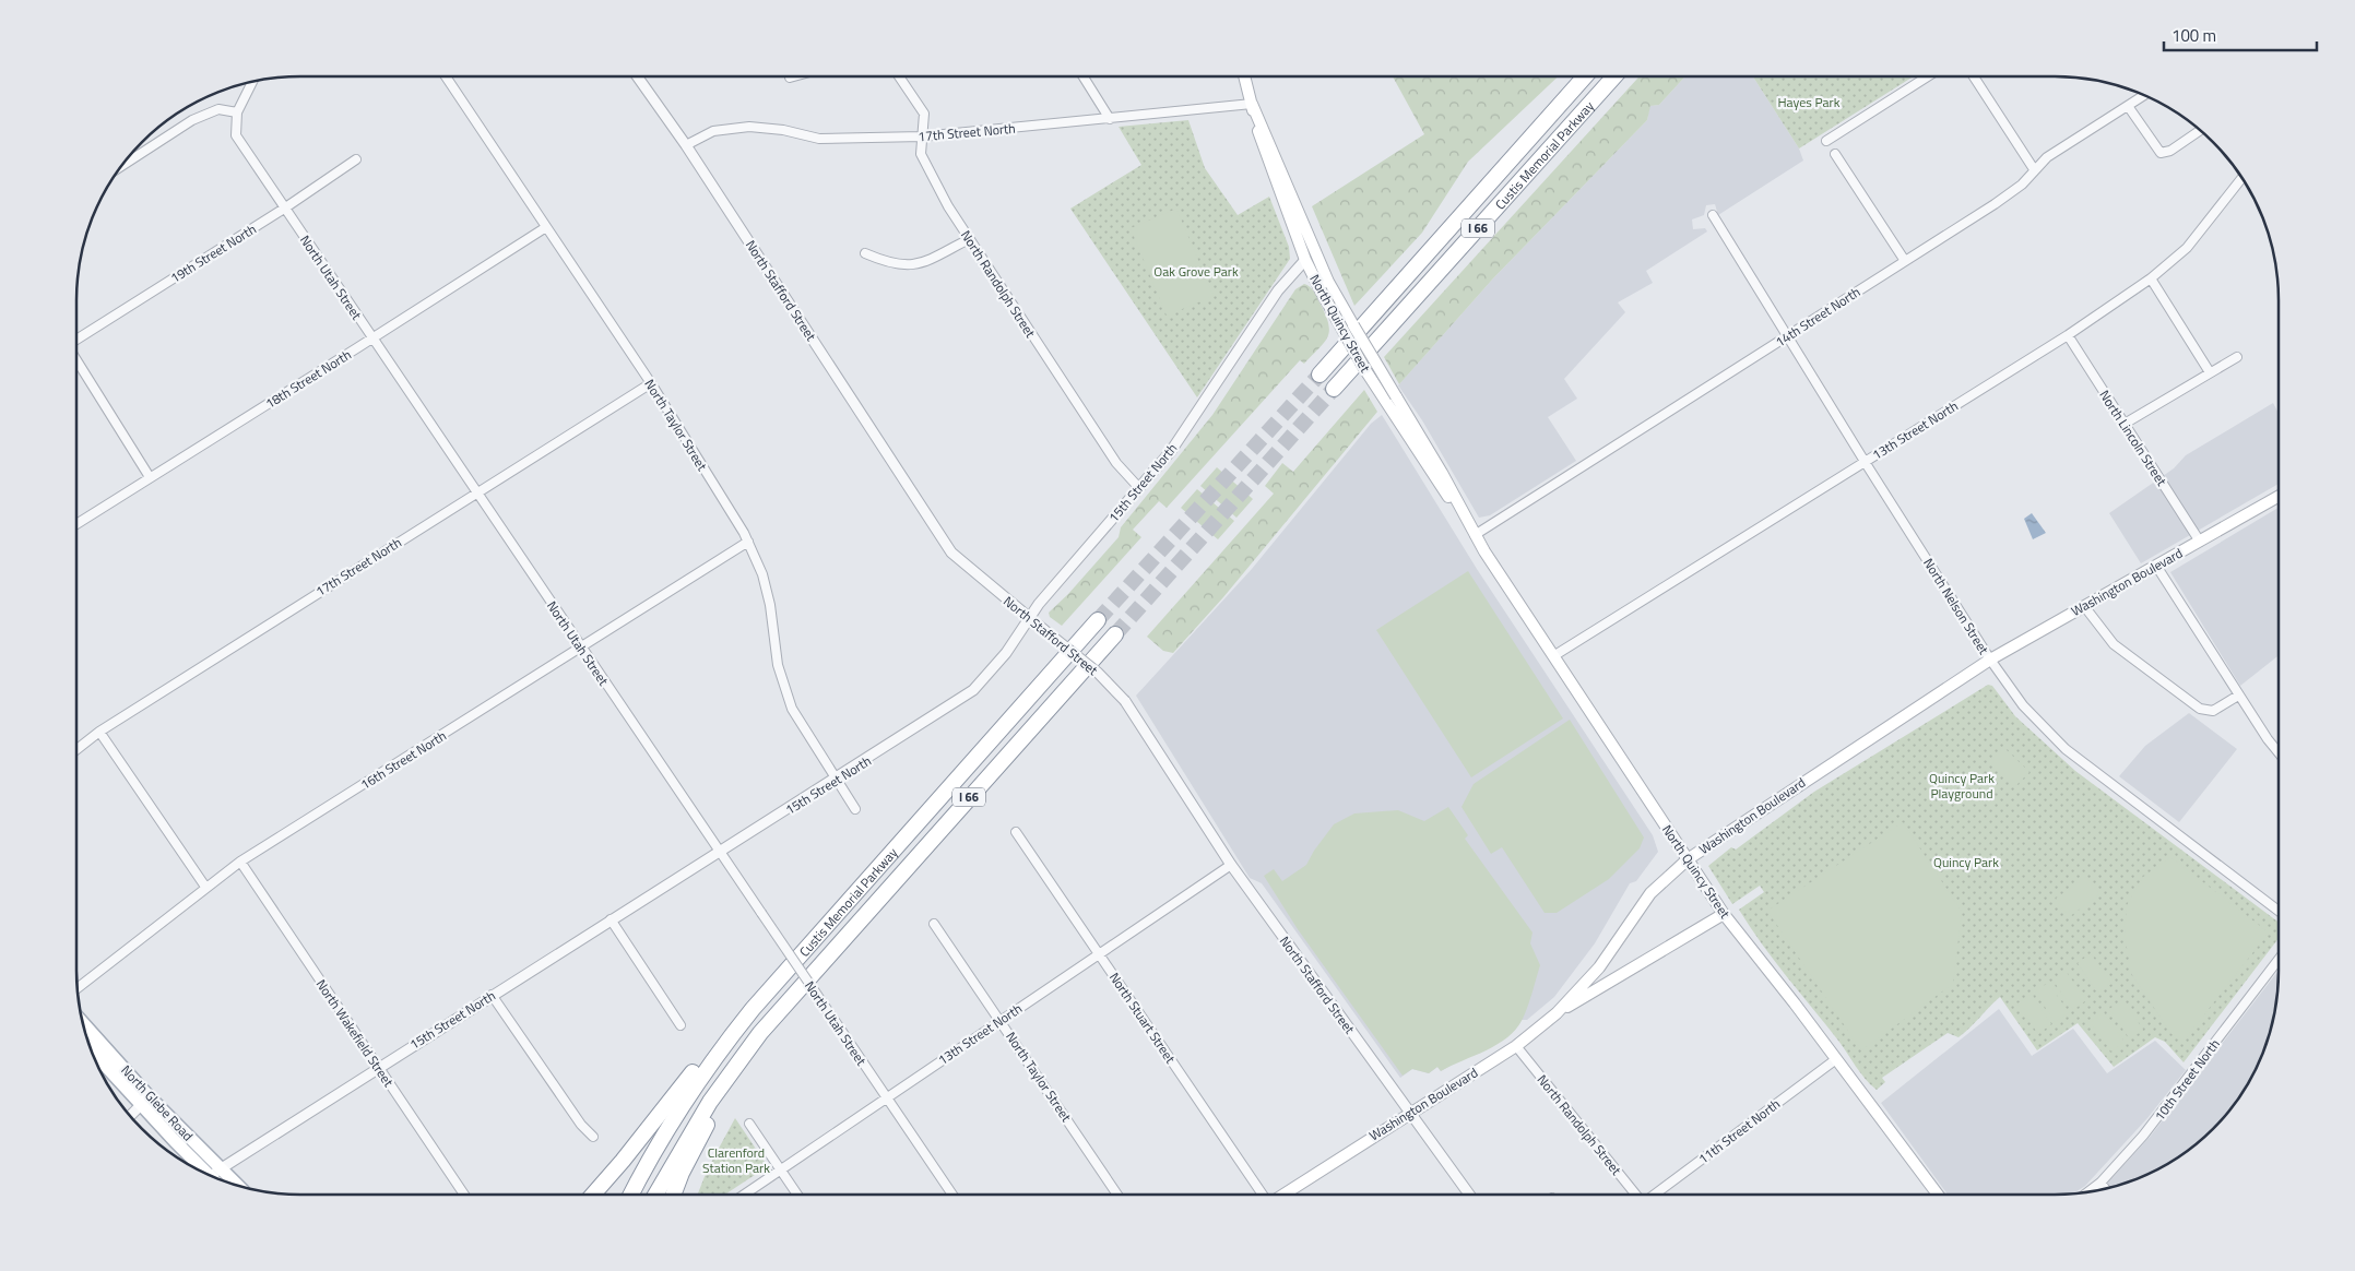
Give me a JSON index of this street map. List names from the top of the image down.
{
  "streets": {
    "highway": ["Custis Memorial Parkway", "I 66"],
    "main road": ["North Quincy Street", "Washington Boulevard", "North Glebe Road"],
    "street": [
      "17th Street North",
      "19th Street North",
      "North Utah Street",
      "North Randolph Street",
      "North Stafford Street",
      "14th Street North",
      "18th Street North",
      "North Taylor Street",
      "13th Street North",
      "North Lincoln Street",
      "15th Street North",
      "North Nelson Street",
      "16th Street North",
      "North Stuart Street",
      "North Wakefield Street",
      "10th Street North",
      "11th Street North"
    ]
  },
  "crossings": [
    ["17th Street North", "North Utah Street"],
    ["17th Street North", "North Randolph Street"],
    ["17th Street North", "North Stafford Street"],
    ["17th Street North", "North Quincy Street"],
    ["17th Street North", "North Taylor Street"],
    ["19th Street North", "North Utah Street"],
    ["North Utah Street", "18th Street North"],
    ["North Utah Street", "13th Street North"],
    ["North Utah Street", "15th Street North"],
    ["North Utah Street", "16th Street North"],
    ["North Randolph Street", "15th Street North"],
    ["North Randolph Street", "Washington Boulevard"],
    ["North Stafford Street", "13th Street North"],
    ["North Stafford Street", "15th Street North"],
    ["North Stafford Street", "Washington Boulevard"],
    ["14th Street North", "North Quincy Street"],
    ["14th Street North", "North Nelson Street"],
    ["North Quincy Street", "13th Street North"],
    ["North Quincy Street", "15th Street North"],
    ["North Quincy Street", "Washington Boulevard"],
    ["North Quincy Street", "11th Street North"],
    ["18th Street North", "North Taylor Street"],
    ["North Taylor Street", "13th Street North"],
    ["North Taylor Street", "15th Street North"],
    ["North Taylor Street", "16th Street North"],
    ["13th Street North", "North Lincoln Street"],
    ["13th Street North", "North Nelson Street"],
    ["13th Street North", "North Stuart Street"],
    ["North Lincoln Street", "Washington Boulevard"],
    ["15th Street North", "North Wakefield Street"],
    ["15th Street North", "North Glebe Road"],
    ["Washington Boulevard", "North Nelson Street"],
    ["16th Street North", "North Wakefield Street"]
  ],
  "parks": [
    "Hayes Park",
    "Oak Grove Park",
    "Quincy Park Playground",
    "Quincy Park",
    "Clarenford Station Park"
  ],
  "scale_bar": "100 m"
}
